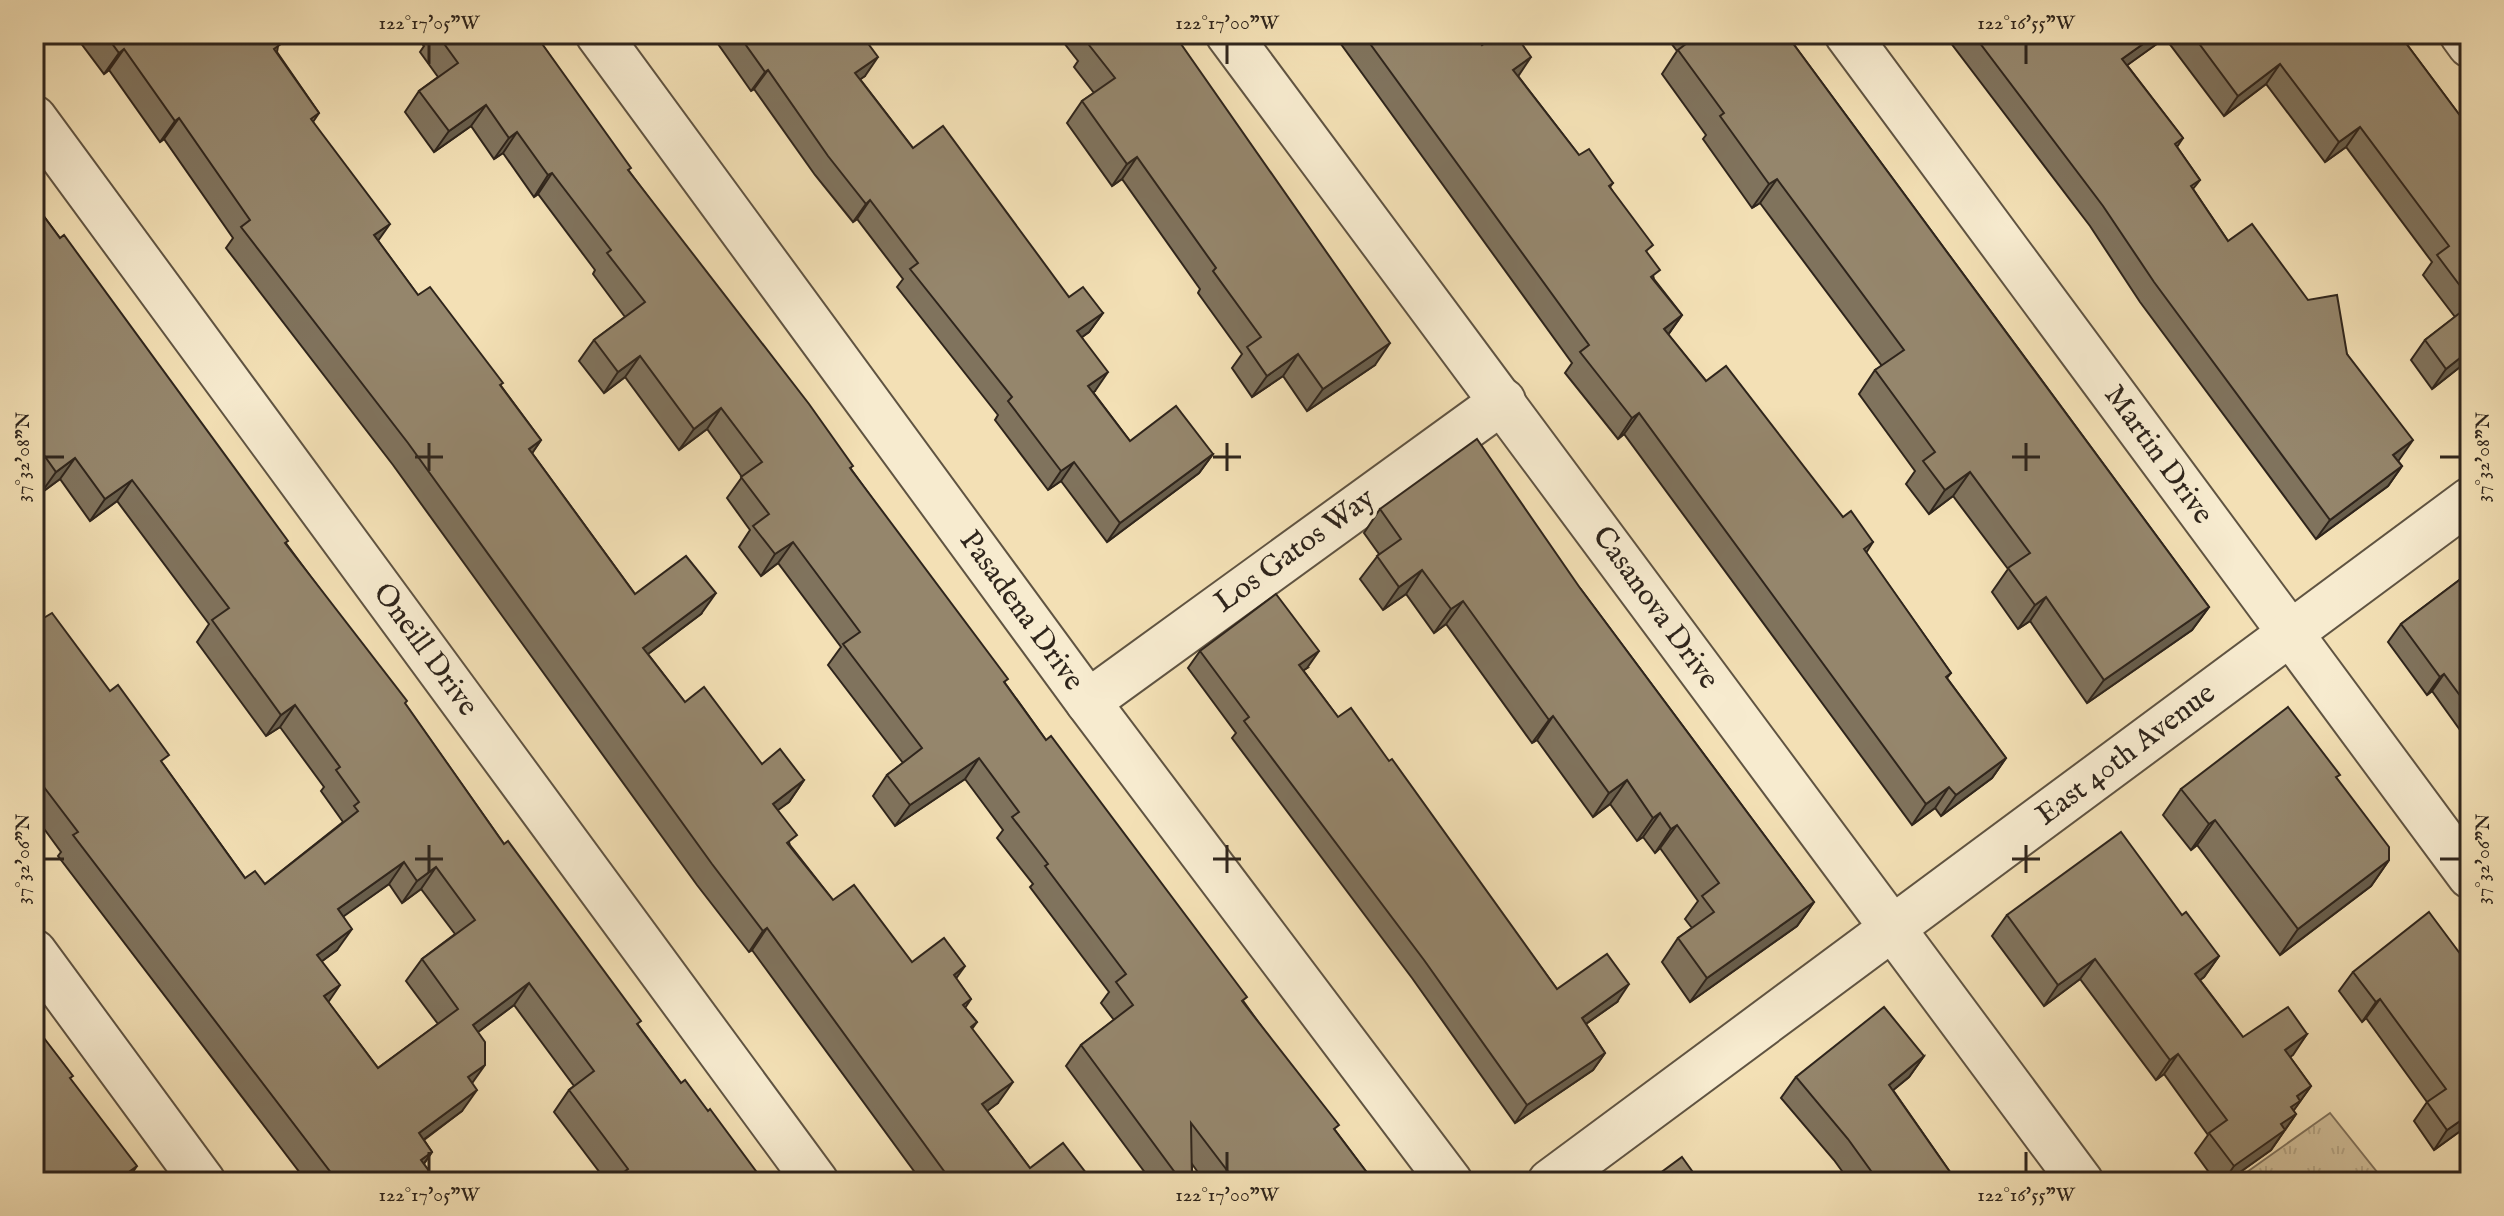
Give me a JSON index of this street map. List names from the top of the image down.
{
  "streets": {
    "street": [
      "Martin Drive",
      "Los Gatos Way",
      "Casanova Drive",
      "Pasadena Drive",
      "Oneill Drive",
      "East 40th Avenue"
    ]
  },
  "crossings": [
    ["Martin Drive", "East 40th Avenue"],
    ["Los Gatos Way", "Casanova Drive"],
    ["Los Gatos Way", "Pasadena Drive"],
    ["Casanova Drive", "East 40th Avenue"]
  ],
  "coordinates": [
    "122°17'05\"W",
    "122°17'00\"W",
    "122°16'55\"W",
    "37°32'08\"N",
    "37°32'06\"N"
  ]
}
